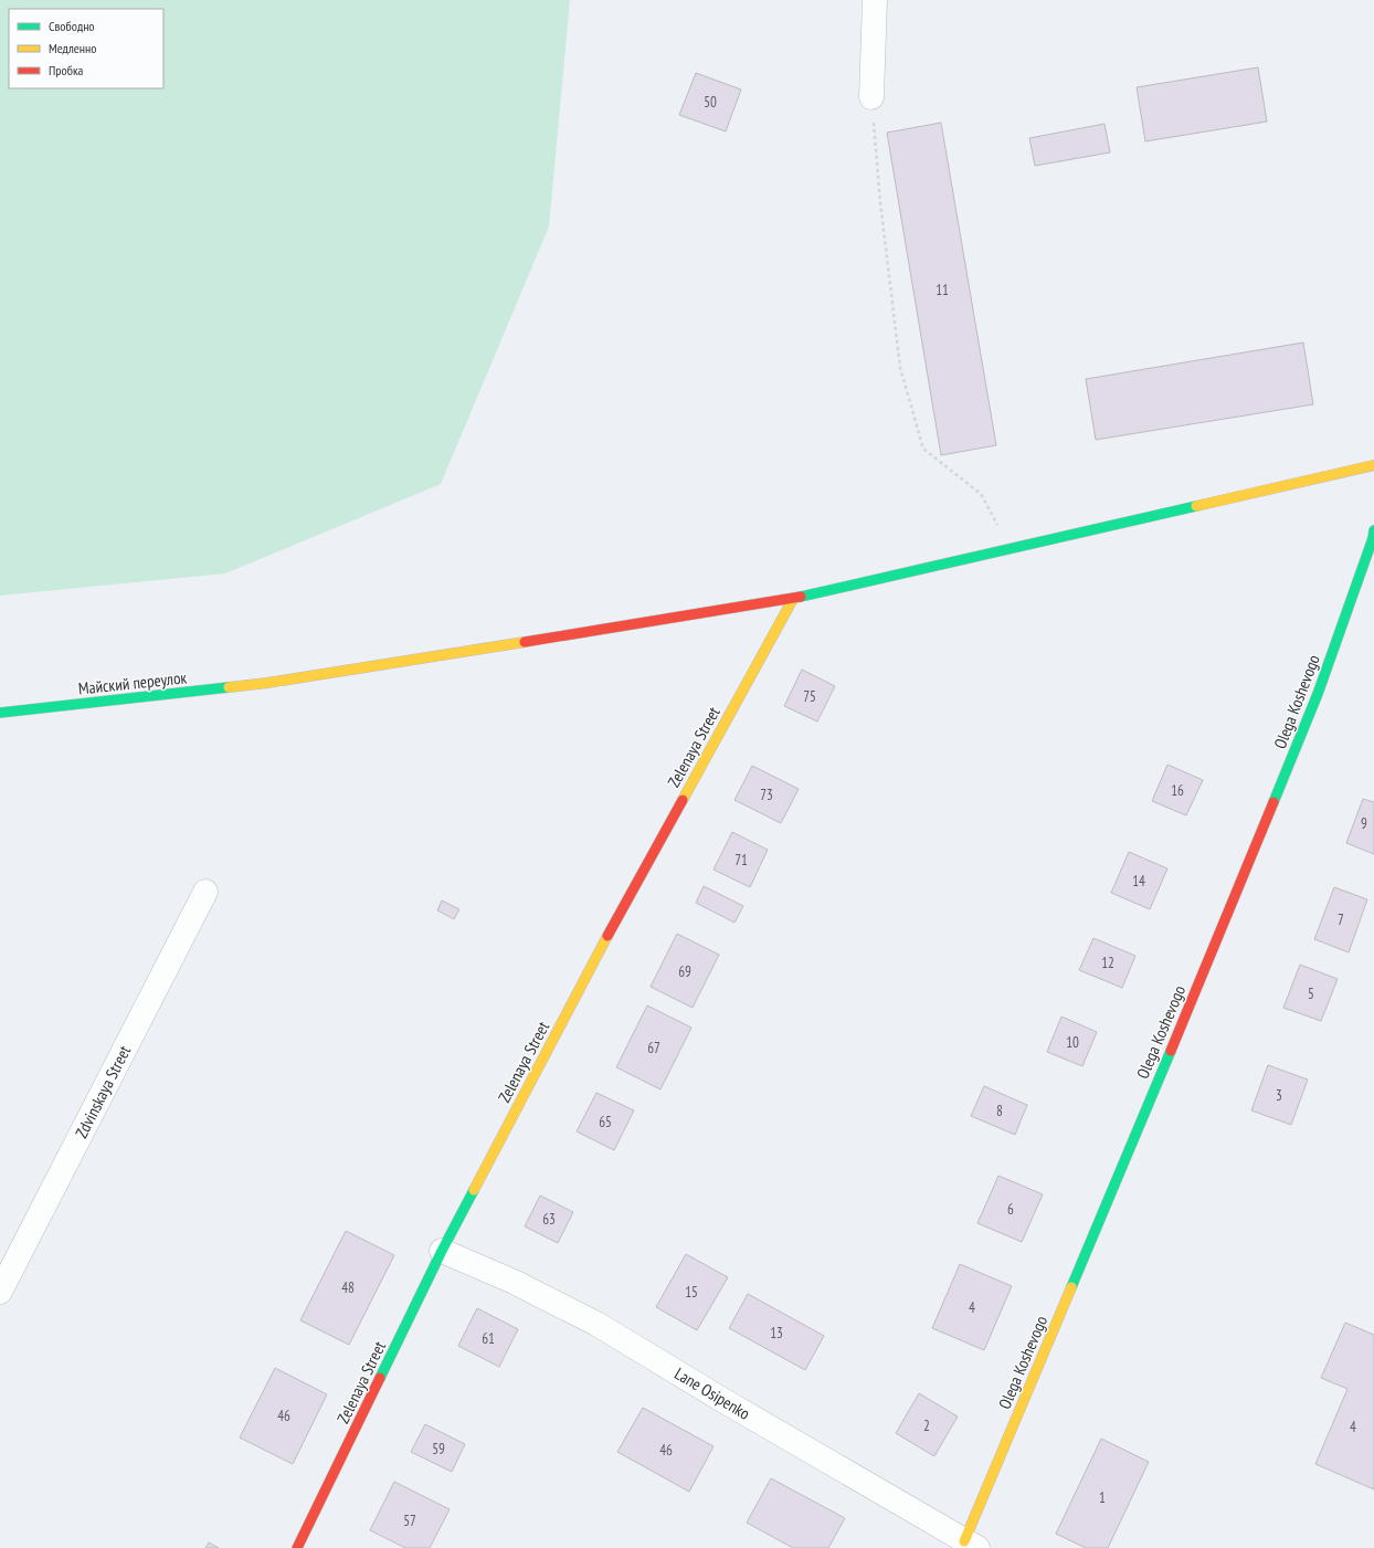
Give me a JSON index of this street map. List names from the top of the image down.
{
  "streets": {
    "street": [
      "Майский переулок",
      "Olega Koshevogo",
      "Zelenaya Street",
      "Zdvinskaya Street",
      "Lane Osipenko"
    ]
  },
  "crossings": [
    ["Майский переулок", "Zelenaya Street"],
    ["Olega Koshevogo", "Lane Osipenko"],
    ["Zelenaya Street", "Lane Osipenko"]
  ],
  "house_numbers": [
    "50",
    "11",
    "75",
    "16",
    "73",
    "9",
    "71",
    "14",
    "7",
    "12",
    "69",
    "5",
    "10",
    "67",
    "3",
    "8",
    "65",
    "6",
    "63",
    "48",
    "15",
    "4",
    "13",
    "61",
    "46",
    "2",
    "4",
    "59",
    "46",
    "1",
    "57"
  ],
  "legend": ["Свободно", "Медленно", "Пробка"]
}
